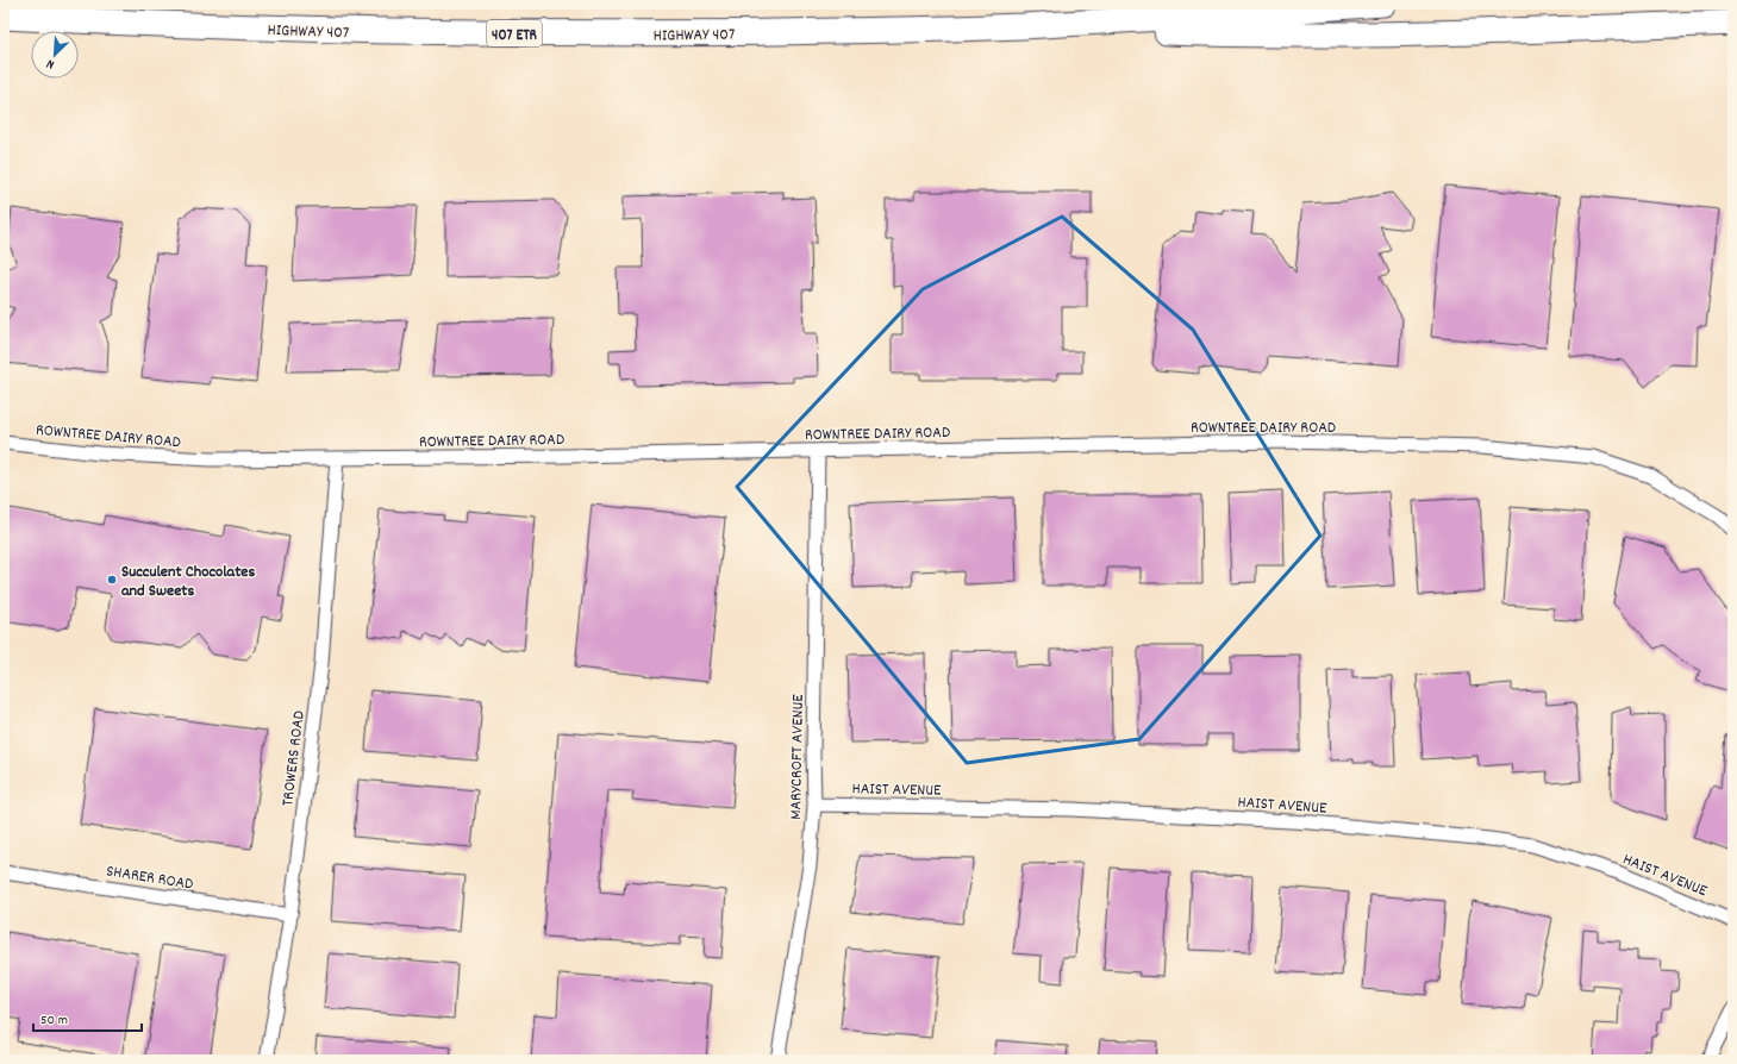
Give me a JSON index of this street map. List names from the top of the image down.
{
  "streets": {
    "highway": ["HIGHWAY 407", "407 ETR"],
    "street": [
      "ROWNTREE DAIRY ROAD",
      "MARYCROFT AVENUE",
      "TROWERS ROAD",
      "HAIST AVENUE",
      "SHARER ROAD"
    ]
  },
  "crossings": [
    ["ROWNTREE DAIRY ROAD", "MARYCROFT AVENUE"],
    ["ROWNTREE DAIRY ROAD", "TROWERS ROAD"],
    ["MARYCROFT AVENUE", "HAIST AVENUE"],
    ["TROWERS ROAD", "SHARER ROAD"]
  ],
  "places": ["Succulent Chocolates and Sweets"],
  "scale_bar": "50 m",
  "north": "bottom left"
}
